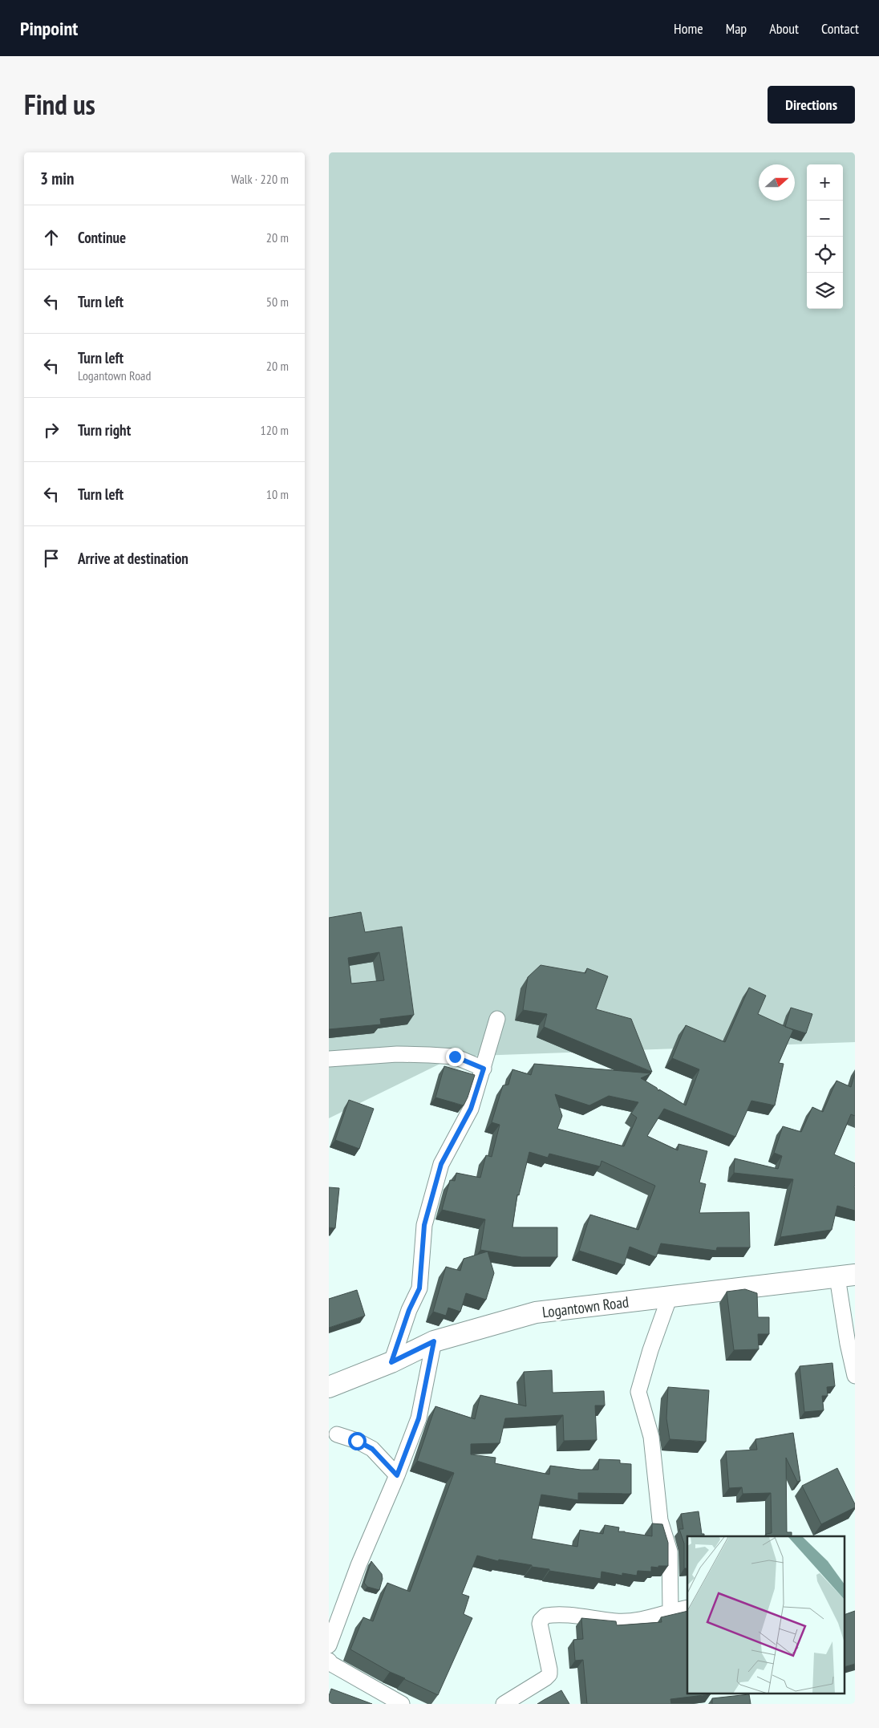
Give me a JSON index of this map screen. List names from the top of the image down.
{
  "streets": {
    "street": ["Logantown Road"]
  },
  "north": "right",
  "page": {
    "header": "Pinpoint",
    "nav": [
      "Home",
      "Map",
      "About",
      "Contact"
    ],
    "title": "Find us",
    "buttons": "Directions",
    "heading": ["3 min", "Walk · 220 m"],
    "map_buttons": ["+", "−"],
    "list": [
      ["Continue", "20 m"],
      ["Turn left", "50 m"],
      ["Turn left", "Logantown Road", "20 m"],
      ["Turn right", "120 m"],
      ["Turn left", "10 m"],
      "Arrive at destination"
    ]
  }
}
